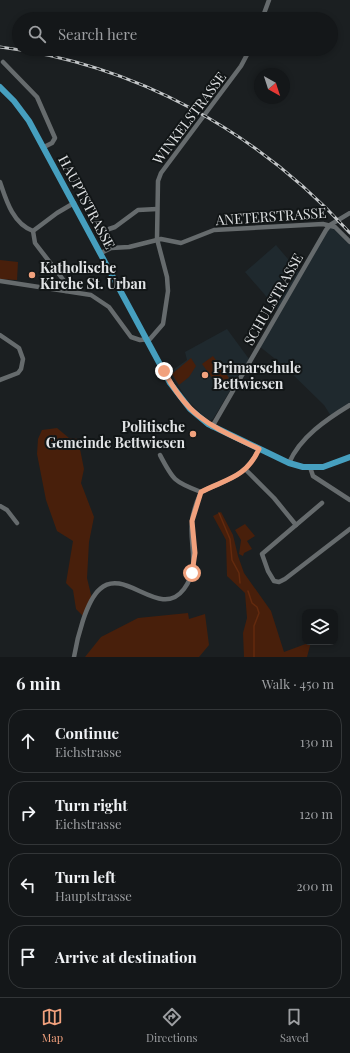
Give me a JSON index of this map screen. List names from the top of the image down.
{
  "streets": {
    "main road": ["HAUPTSTRASSE"],
    "street": ["WINKELSTRASSE", "ANETERSTRASSE", "SCHULSTRASSE"]
  },
  "crossings": [
    ["WINKELSTRASSE", "HAUPTSTRASSE"],
    ["WINKELSTRASSE", "ANETERSTRASSE"],
    ["HAUPTSTRASSE", "ANETERSTRASSE"],
    ["HAUPTSTRASSE", "SCHULSTRASSE"],
    ["ANETERSTRASSE", "SCHULSTRASSE"]
  ],
  "places": ["Katholische Kirche St. Urban", "Primarschule Bettwiesen", "Politische Gemeinde Bettwiesen"],
  "north": "bottom right",
  "page": {
    "search": "Search here",
    "heading": ["6 min", "Walk · 450 m"],
    "list": [
      ["Continue", "Eichstrasse", "130 m"],
      ["Turn right", "Eichstrasse", "120 m"],
      ["Turn left", "Hauptstrasse", "200 m"],
      "Arrive at destination"
    ],
    "nav": ["Map", "Directions", "Saved"]
  }
}
